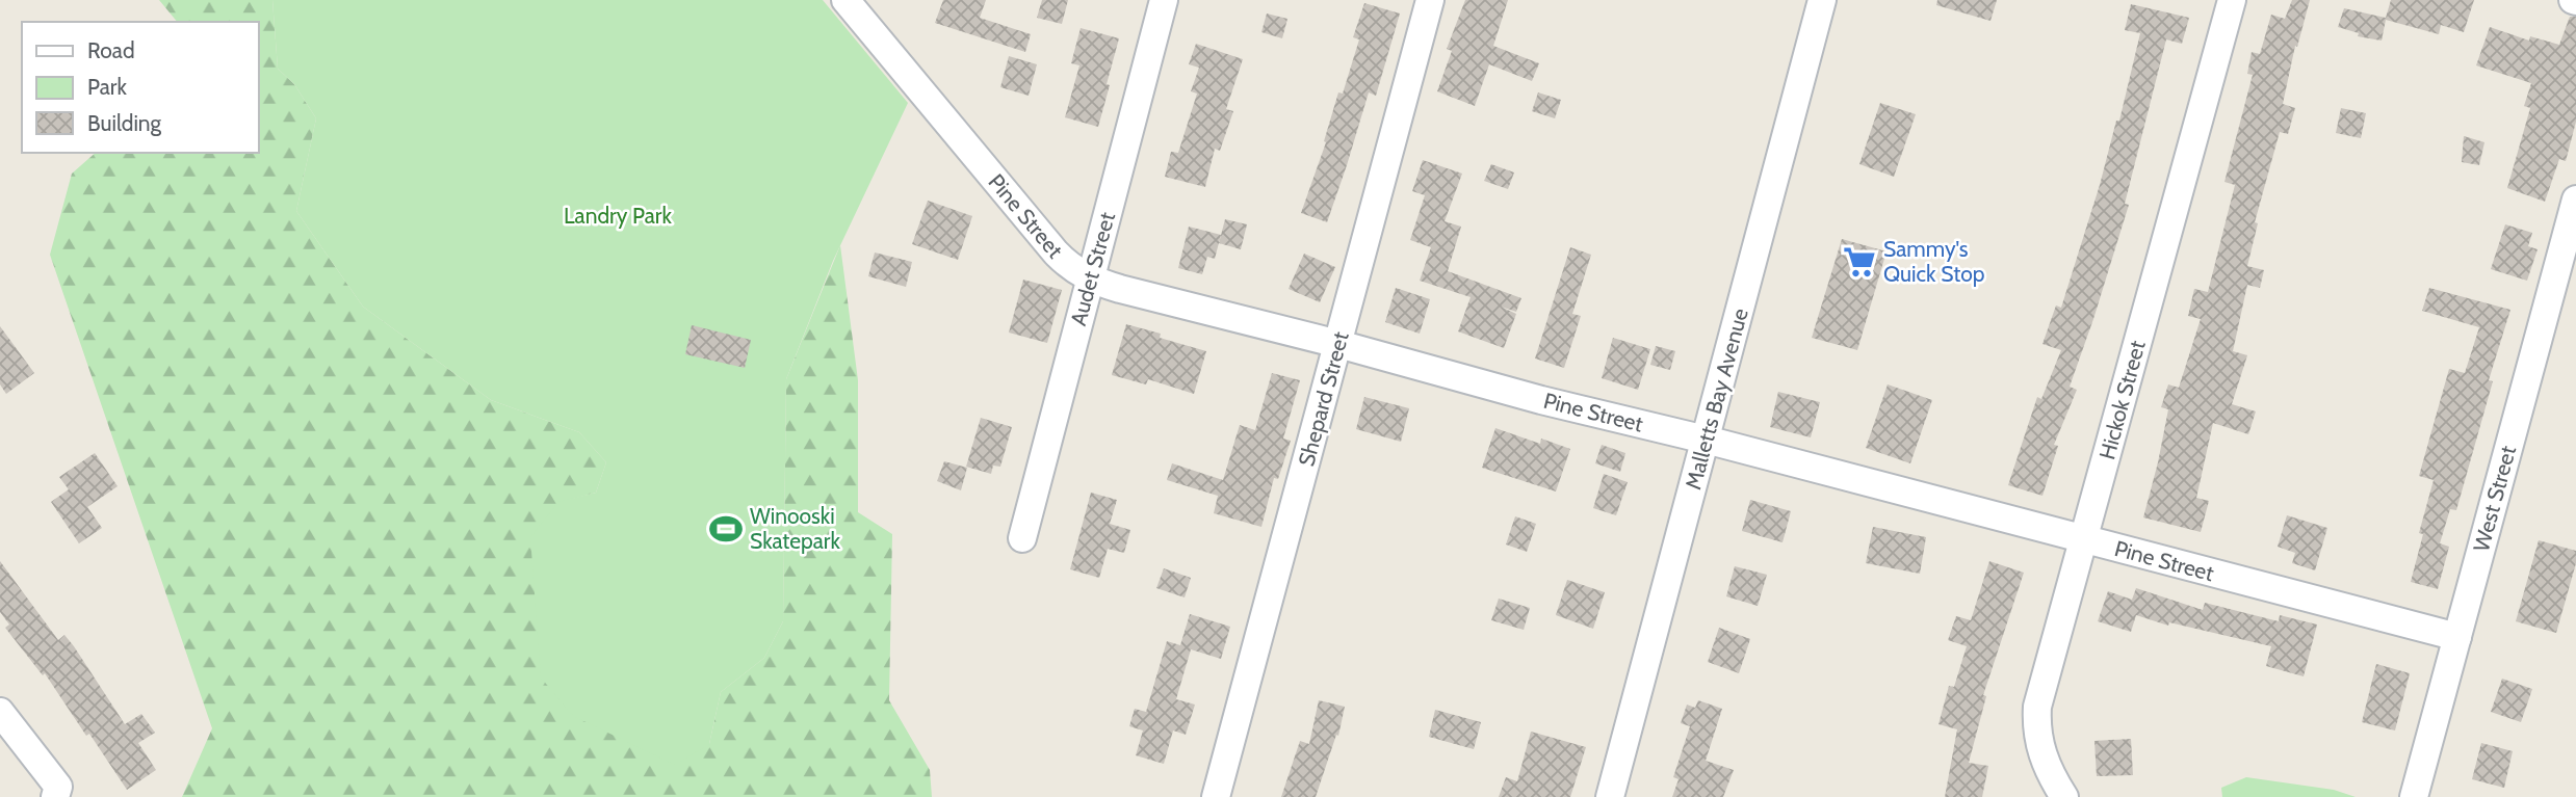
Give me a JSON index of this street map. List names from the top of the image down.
{
  "streets": {
    "street": [
      "Pine Street",
      "Audet Street",
      "Shepard Street",
      "Malletts Bay Avenue",
      "Hickok Street",
      "West Street"
    ]
  },
  "crossings": [
    ["Pine Street", "Audet Street"],
    ["Pine Street", "Shepard Street"],
    ["Pine Street", "Malletts Bay Avenue"],
    ["Pine Street", "Hickok Street"],
    ["Pine Street", "West Street"]
  ],
  "parks": ["Landry Park"],
  "places": {
    "supermarket": ["Sammy's Quick Stop"],
    "sports": ["Winooski Skatepark"]
  },
  "legend": ["Road", "Park", "Building"]
}
